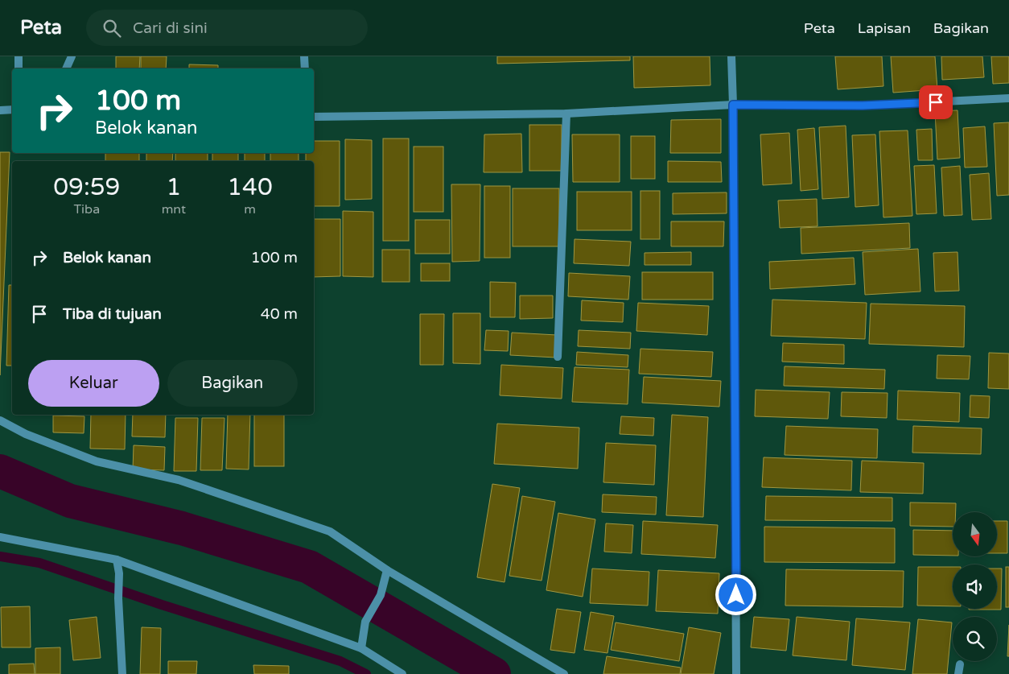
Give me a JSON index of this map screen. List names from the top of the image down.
{
  "north": "bottom",
  "page": {
    "header": "Peta",
    "search": "Cari di sini",
    "nav": ["Peta", "Lapisan", "Bagikan"],
    "turn": ["100 m", "Belok kanan"],
    "eta": [
      "09:59",
      "Tiba",
      "1",
      "mnt",
      "140",
      "m"
    ],
    "list": [
      {
        "name": "Belok kanan",
        "value": "100 m"
      },
      {
        "name": "Tiba di tujuan",
        "value": "40 m"
      }
    ],
    "buttons": ["Keluar", "Bagikan"]
  }
}
